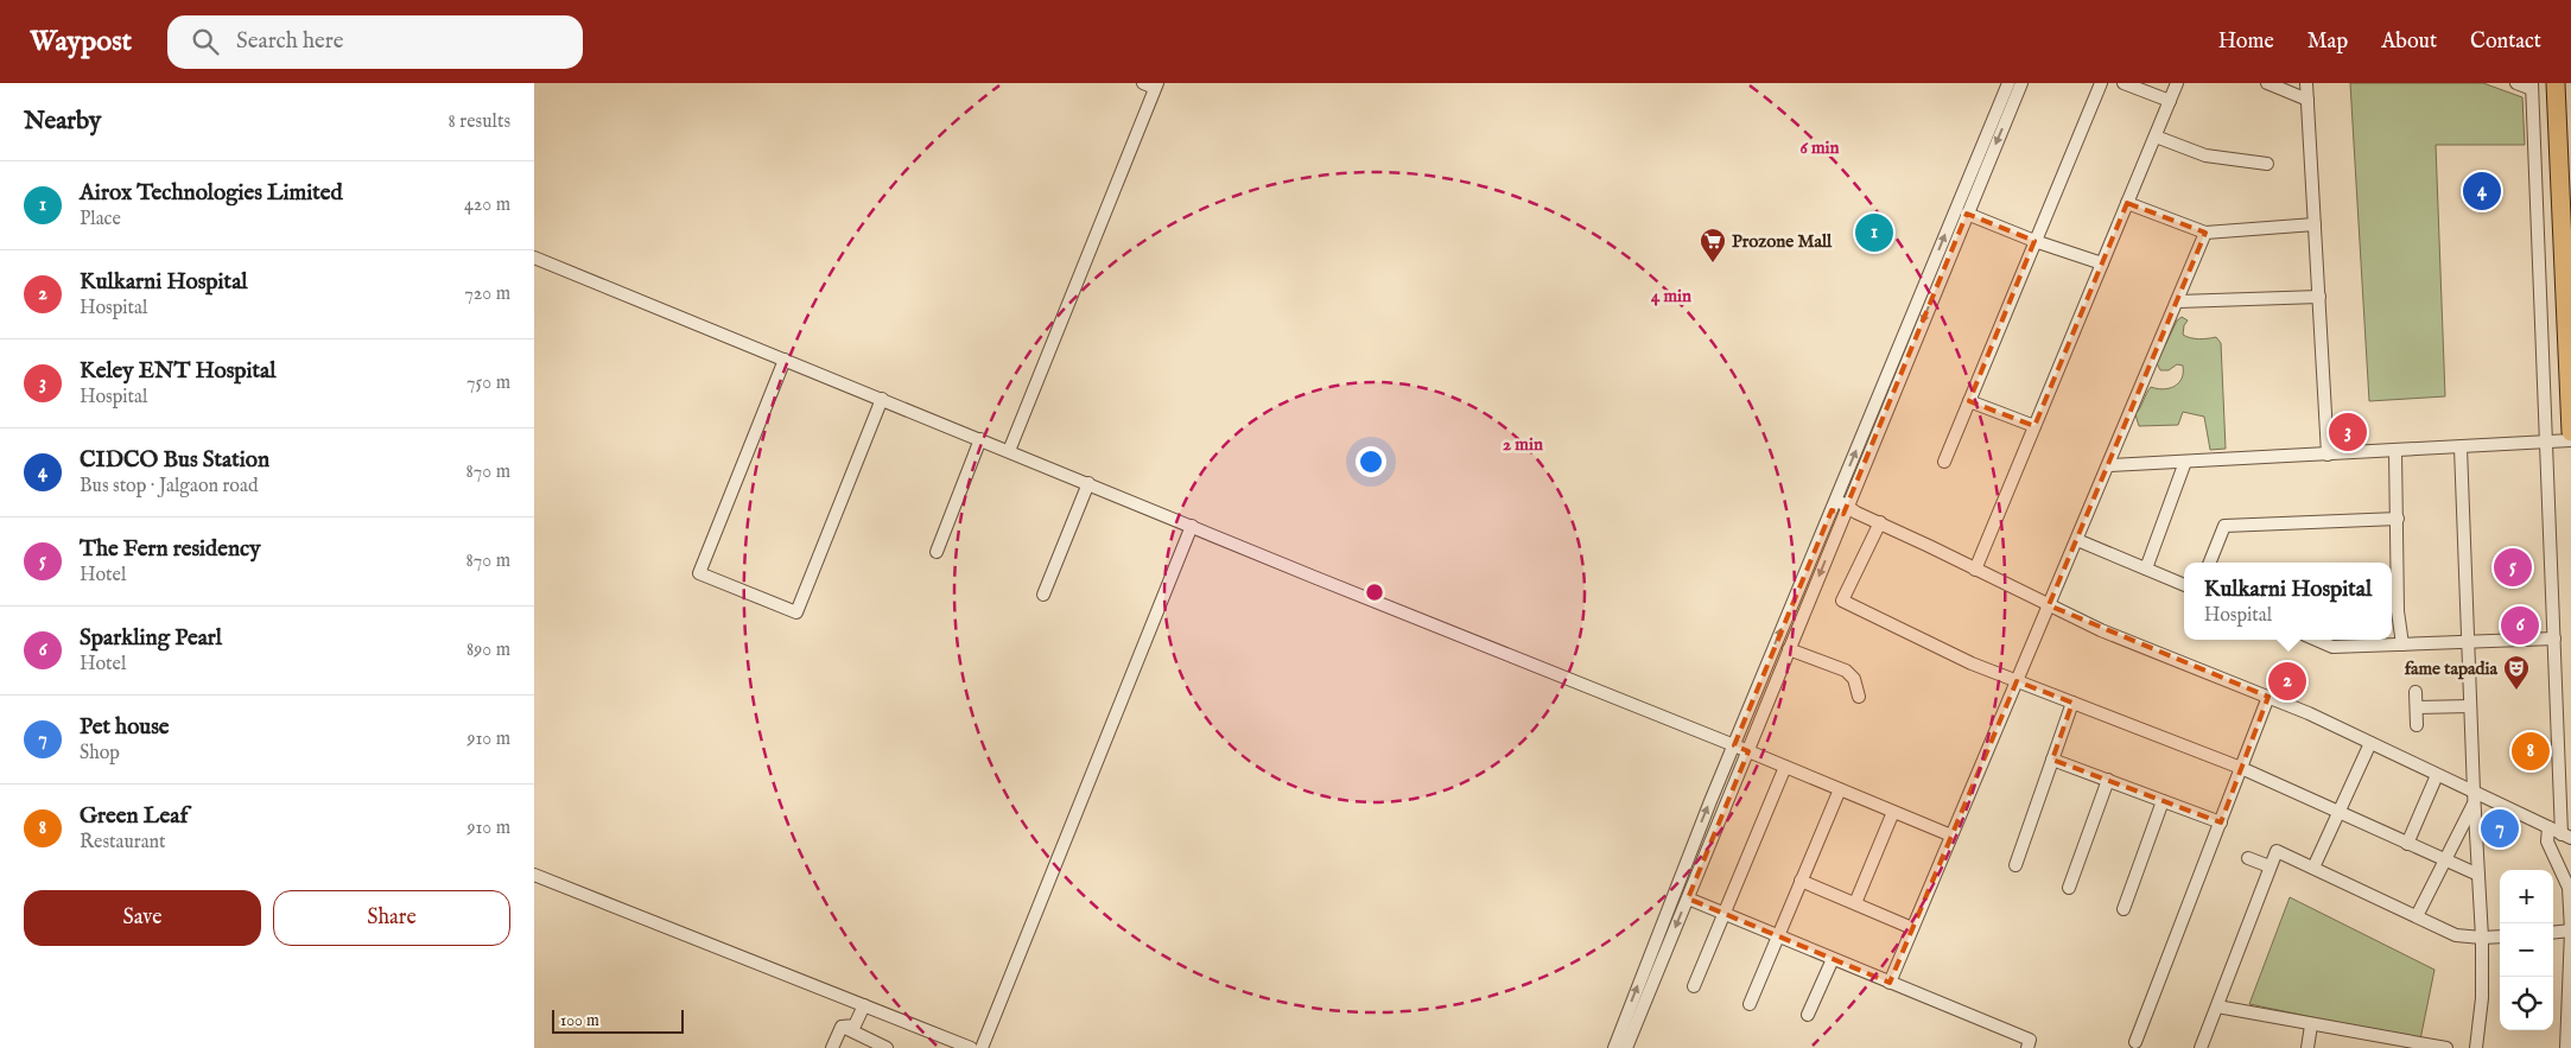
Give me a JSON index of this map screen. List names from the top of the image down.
{
  "places": {
    "supermarket": ["Prozone Mall"],
    "theatre": ["fame tapadia"]
  },
  "scale_bar": "100 m",
  "page": {
    "header": "Waypost",
    "search": "Search here",
    "nav": [
      "Home",
      "Map",
      "About",
      "Contact"
    ],
    "heading": ["Nearby", "8 results"],
    "list": [
      {
        "mark": "1",
        "name": "Airox Technologies Limited",
        "note": "Place",
        "value": "420 m"
      },
      {
        "mark": "2",
        "name": "Kulkarni Hospital",
        "note": "Hospital",
        "value": "720 m"
      },
      {
        "mark": "3",
        "name": "Keley ENT Hospital",
        "note": "Hospital",
        "value": "750 m"
      },
      {
        "mark": "4",
        "name": "CIDCO Bus Station",
        "note": "Bus stop · Jalgaon road",
        "value": "870 m"
      },
      {
        "mark": "5",
        "name": "The Fern residency",
        "note": "Hotel",
        "value": "870 m"
      },
      {
        "mark": "6",
        "name": "Sparkling Pearl",
        "note": "Hotel",
        "value": "890 m"
      },
      {
        "mark": "7",
        "name": "Pet house",
        "note": "Shop",
        "value": "910 m"
      },
      {
        "mark": "8",
        "name": "Green Leaf",
        "note": "Restaurant",
        "value": "910 m"
      }
    ],
    "pins": [
      "4",
      "1",
      "3",
      "5",
      "6",
      "2",
      "8",
      "7"
    ],
    "popup": ["Kulkarni Hospital", "Hospital"],
    "map_buttons": ["+", "−"],
    "buttons": ["Save", "Share"],
    "scale": "100 m"
  },
  "rings": ["6 min", "4 min", "2 min"]
}
